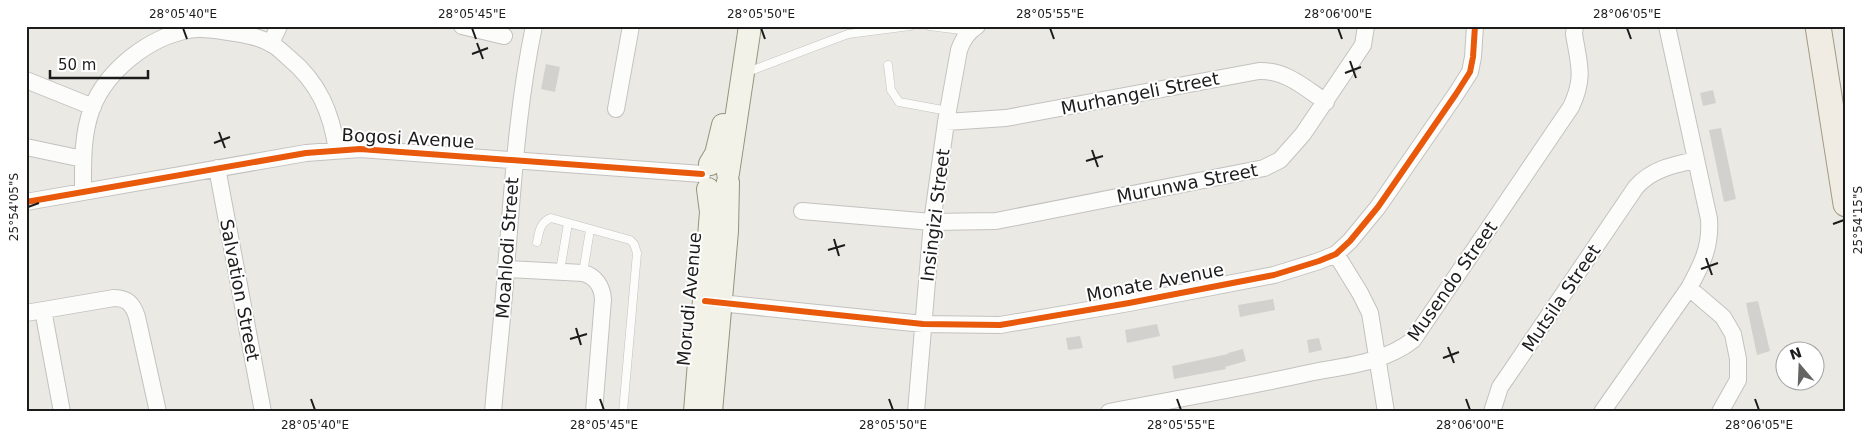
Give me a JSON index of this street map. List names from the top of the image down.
{
  "streets": {
    "street": [
      "Murhangeli Street",
      "Bogosi Avenue",
      "Murunwa Street",
      "Insingizi Street",
      "Moahlodi Street",
      "Musendo Street",
      "Monate Avenue",
      "Salvation Street",
      "Mutsila Street",
      "Morudi Avenue"
    ]
  },
  "crossings": [
    ["Murhangeli Street", "Murunwa Street"],
    ["Murhangeli Street", "Insingizi Street"],
    ["Bogosi Avenue", "Moahlodi Street"],
    ["Bogosi Avenue", "Salvation Street"],
    ["Bogosi Avenue", "Morudi Avenue"],
    ["Murunwa Street", "Insingizi Street"],
    ["Insingizi Street", "Monate Avenue"],
    ["Monate Avenue", "Morudi Avenue"]
  ],
  "scale_bar": "50 m",
  "north": "top",
  "coordinates": [
    "28°05'40\"E",
    "28°05'45\"E",
    "28°05'50\"E",
    "28°05'55\"E",
    "28°06'00\"E",
    "28°06'05\"E",
    "25°54'05\"S",
    "25°54'15\"S"
  ]
}
